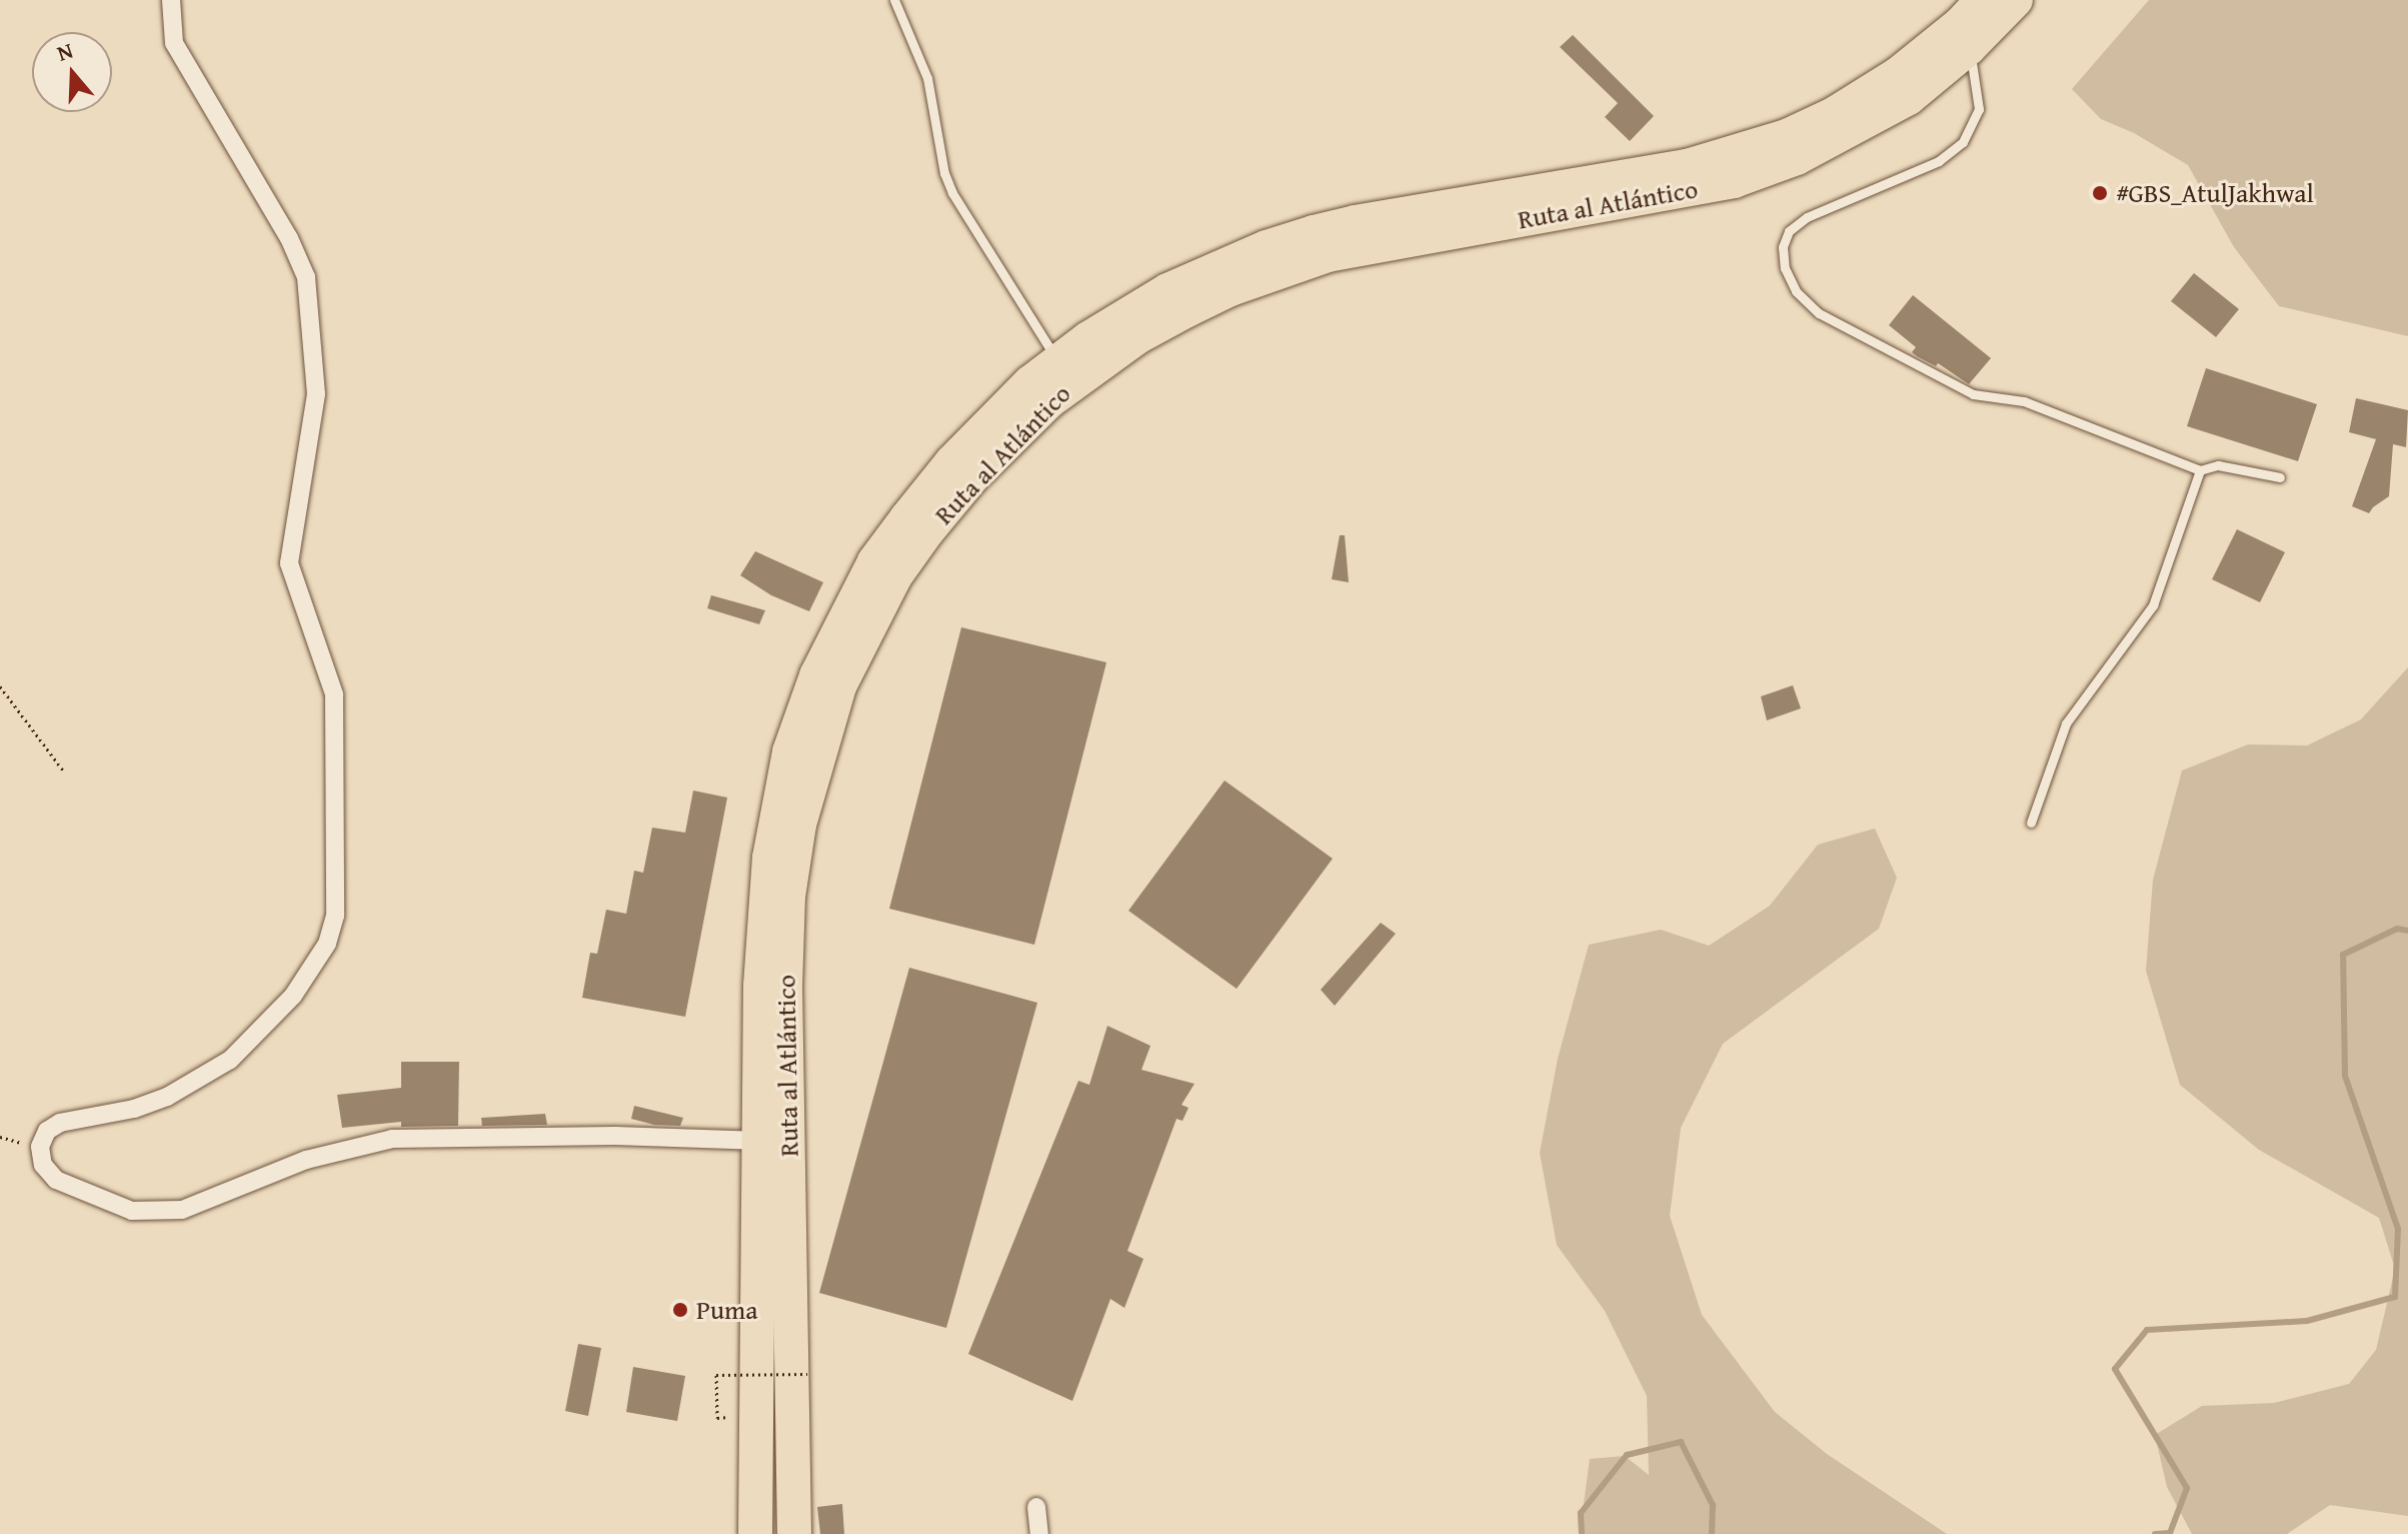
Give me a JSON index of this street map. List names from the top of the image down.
{
  "streets": {
    "highway": ["Ruta al Atlántico"]
  },
  "places": ["#GBS_AtulJakhwal", "Puma"],
  "north": "top"
}
